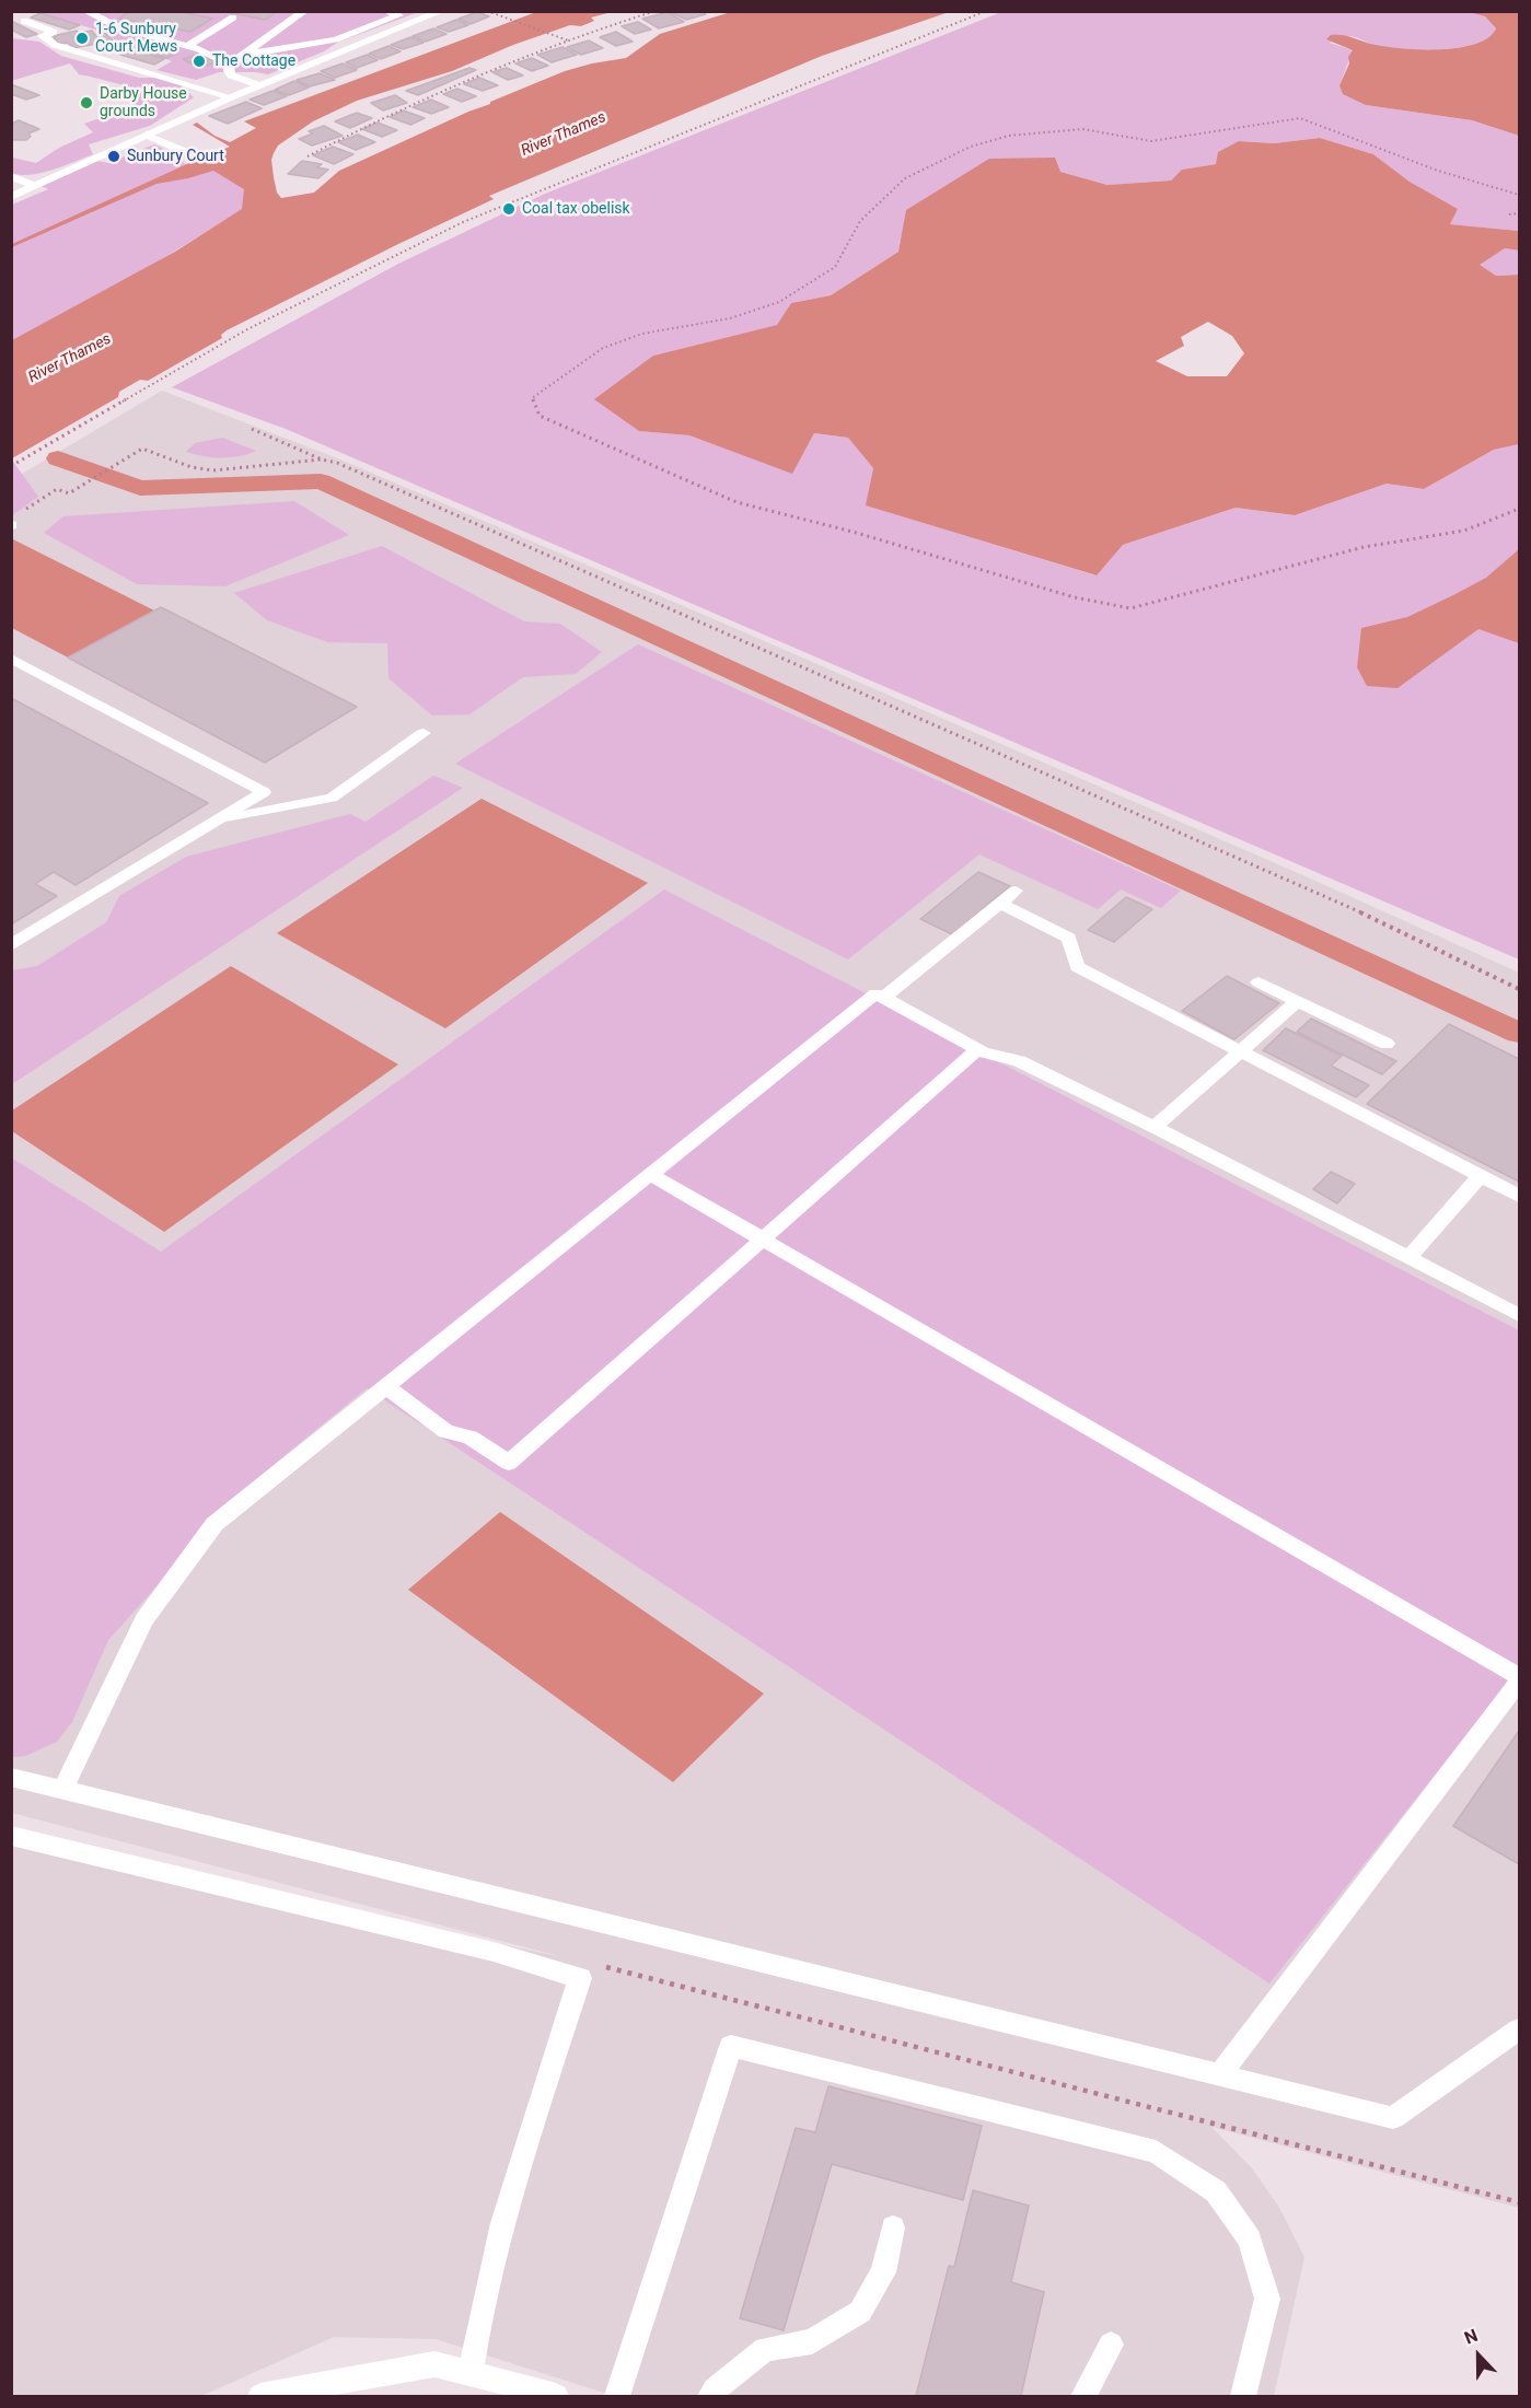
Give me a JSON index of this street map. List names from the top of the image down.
{
  "water": ["River Thames"],
  "places": [
    "1-6 Sunbury Court Mews",
    "The Cottage",
    "Darby House grounds",
    "Sunbury Court",
    "Coal tax obelisk"
  ],
  "north": "top"
}
